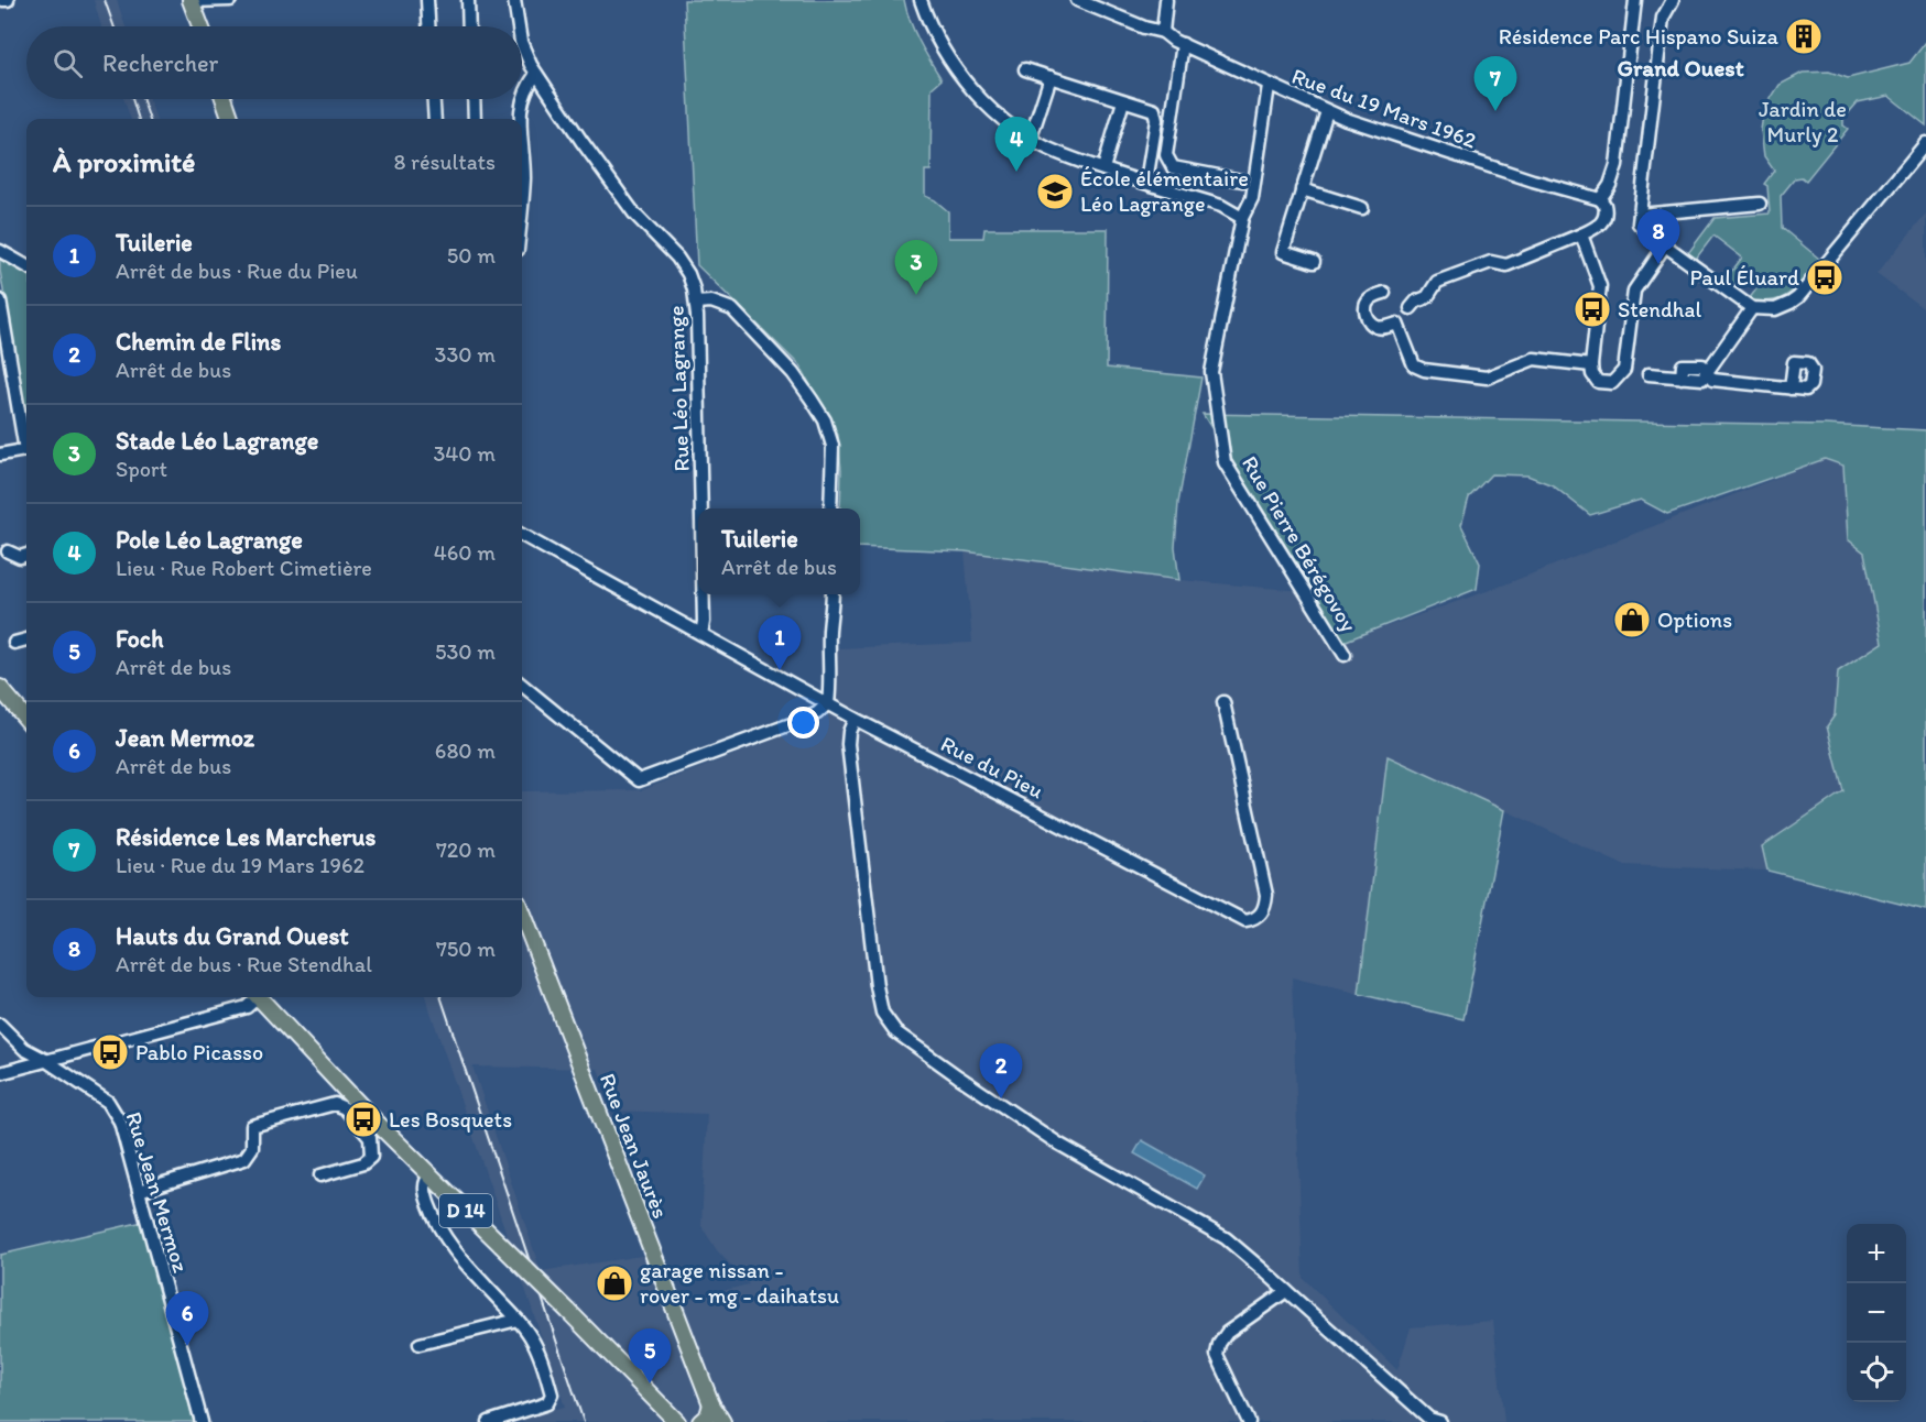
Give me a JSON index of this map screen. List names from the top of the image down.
{
  "streets": {
    "main road": ["Rue Jean Jaurès", "D 14"],
    "street": [
      "Rue du 19 Mars 1962",
      "Rue Léo Lagrange",
      "Rue Pierre Bérégovoy",
      "Rue du Pieu",
      "Rue Jean Mermoz"
    ]
  },
  "crossings": [
    ["Rue du 19 Mars 1962", "Rue Pierre Bérégovoy"],
    ["Rue Léo Lagrange", "Rue du Pieu"]
  ],
  "districts": ["Grand Ouest"],
  "parks": ["Jardin de Murly 2"],
  "places": {
    "building": ["Résidence Parc Hispano Suiza"],
    "school or university": ["École élémentaire Léo Lagrange"],
    "bus stop": [
      "Paul Éluard",
      "Stendhal",
      "Pablo Picasso",
      "Les Bosquets"
    ],
    "shop": ["Options", "garage nissan - rover - mg - daihatsu"]
  },
  "page": {
    "search": "Rechercher",
    "pins": [
      "7",
      "4",
      "8",
      "3",
      "1",
      "2",
      "6",
      "5"
    ],
    "heading": ["À proximité", "8 résultats"],
    "list": [
      {
        "mark": "1",
        "name": "Tuilerie",
        "note": "Arrêt de bus · Rue du Pieu",
        "value": "50 m"
      },
      {
        "mark": "2",
        "name": "Chemin de Flins",
        "note": "Arrêt de bus",
        "value": "330 m"
      },
      {
        "mark": "3",
        "name": "Stade Léo Lagrange",
        "note": "Sport",
        "value": "340 m"
      },
      {
        "mark": "4",
        "name": "Pole Léo Lagrange",
        "note": "Lieu · Rue Robert Cimetière",
        "value": "460 m"
      },
      {
        "mark": "5",
        "name": "Foch",
        "note": "Arrêt de bus",
        "value": "530 m"
      },
      {
        "mark": "6",
        "name": "Jean Mermoz",
        "note": "Arrêt de bus",
        "value": "680 m"
      },
      {
        "mark": "7",
        "name": "Résidence Les Marcherus",
        "note": "Lieu · Rue du 19 Mars 1962",
        "value": "720 m"
      },
      {
        "mark": "8",
        "name": "Hauts du Grand Ouest",
        "note": "Arrêt de bus · Rue Stendhal",
        "value": "750 m"
      }
    ],
    "popup": ["Tuilerie", "Arrêt de bus"],
    "map_buttons": ["+", "−"]
  }
}
